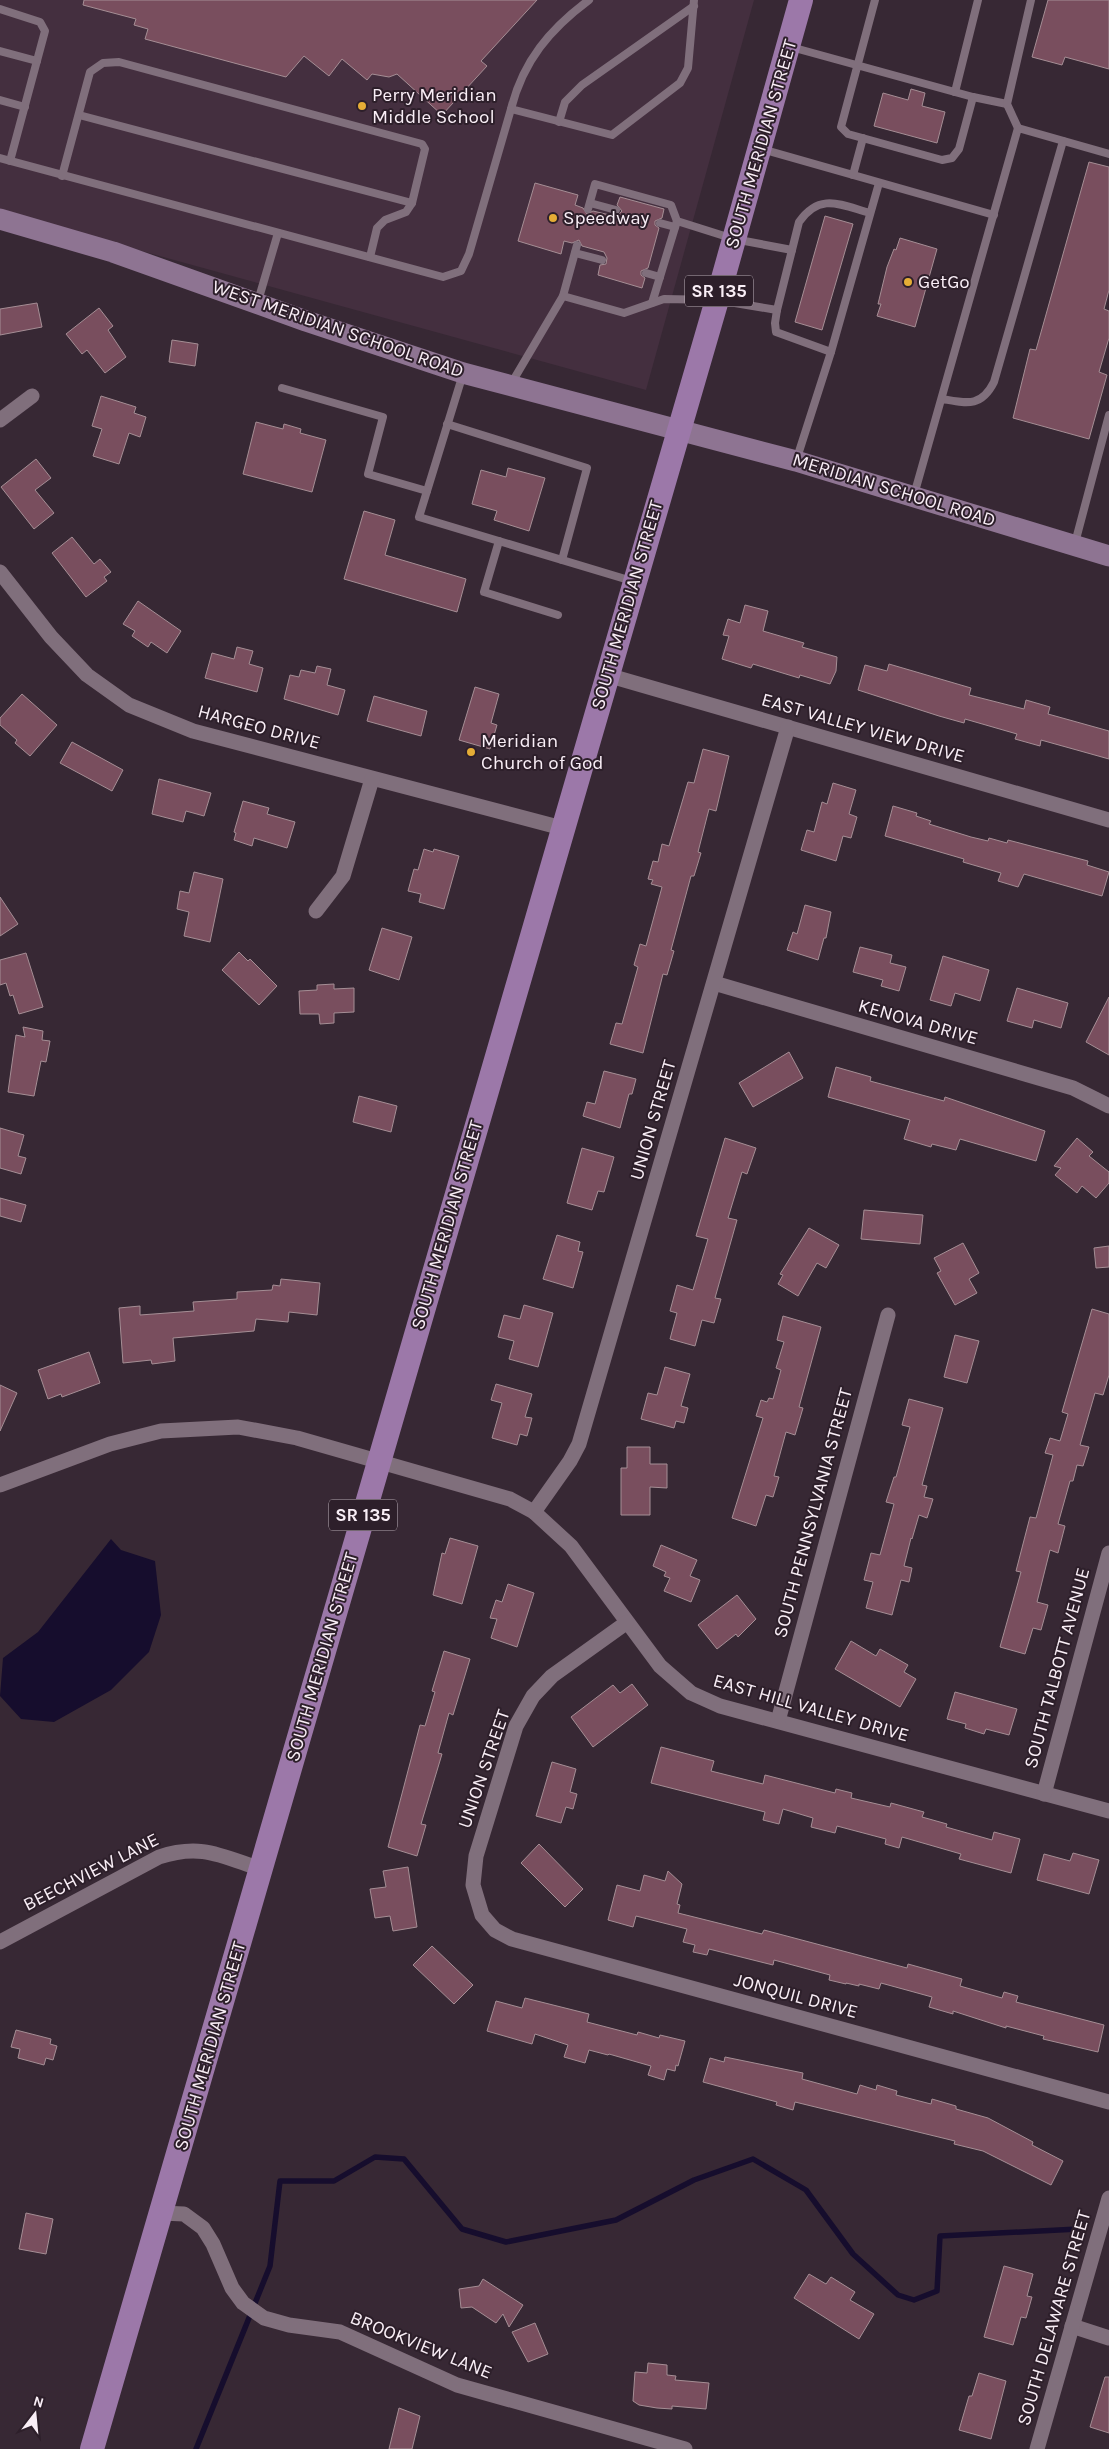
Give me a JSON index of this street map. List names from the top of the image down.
{
  "streets": {
    "main road": [
      "SOUTH MERIDIAN STREET",
      "SR 135",
      "WEST MERIDIAN SCHOOL ROAD",
      "MERIDIAN SCHOOL ROAD"
    ],
    "street": [
      "HARGEO DRIVE",
      "EAST VALLEY VIEW DRIVE",
      "KENOVA DRIVE",
      "UNION STREET",
      "SOUTH PENNSYLVANIA STREET",
      "SOUTH TALBOTT AVENUE",
      "EAST HILL VALLEY DRIVE",
      "BEECHVIEW LANE",
      "JONQUIL DRIVE",
      "SOUTH DELAWARE STREET",
      "BROOKVIEW LANE"
    ]
  },
  "crossings": [
    ["SOUTH MERIDIAN STREET", "WEST MERIDIAN SCHOOL ROAD"],
    ["SOUTH MERIDIAN STREET", "MERIDIAN SCHOOL ROAD"],
    ["SOUTH MERIDIAN STREET", "HARGEO DRIVE"],
    ["SOUTH MERIDIAN STREET", "EAST VALLEY VIEW DRIVE"],
    ["SOUTH MERIDIAN STREET", "EAST HILL VALLEY DRIVE"],
    ["SOUTH MERIDIAN STREET", "BEECHVIEW LANE"],
    ["SOUTH MERIDIAN STREET", "BROOKVIEW LANE"],
    ["WEST MERIDIAN SCHOOL ROAD", "MERIDIAN SCHOOL ROAD"],
    ["EAST VALLEY VIEW DRIVE", "UNION STREET"],
    ["KENOVA DRIVE", "UNION STREET"],
    ["UNION STREET", "EAST HILL VALLEY DRIVE"],
    ["UNION STREET", "JONQUIL DRIVE"],
    ["SOUTH PENNSYLVANIA STREET", "EAST HILL VALLEY DRIVE"],
    ["SOUTH TALBOTT AVENUE", "EAST HILL VALLEY DRIVE"]
  ],
  "places": [
    "Perry Meridian Middle School",
    "Speedway",
    "GetGo",
    "Meridian Church of God"
  ],
  "north": "top"
}
